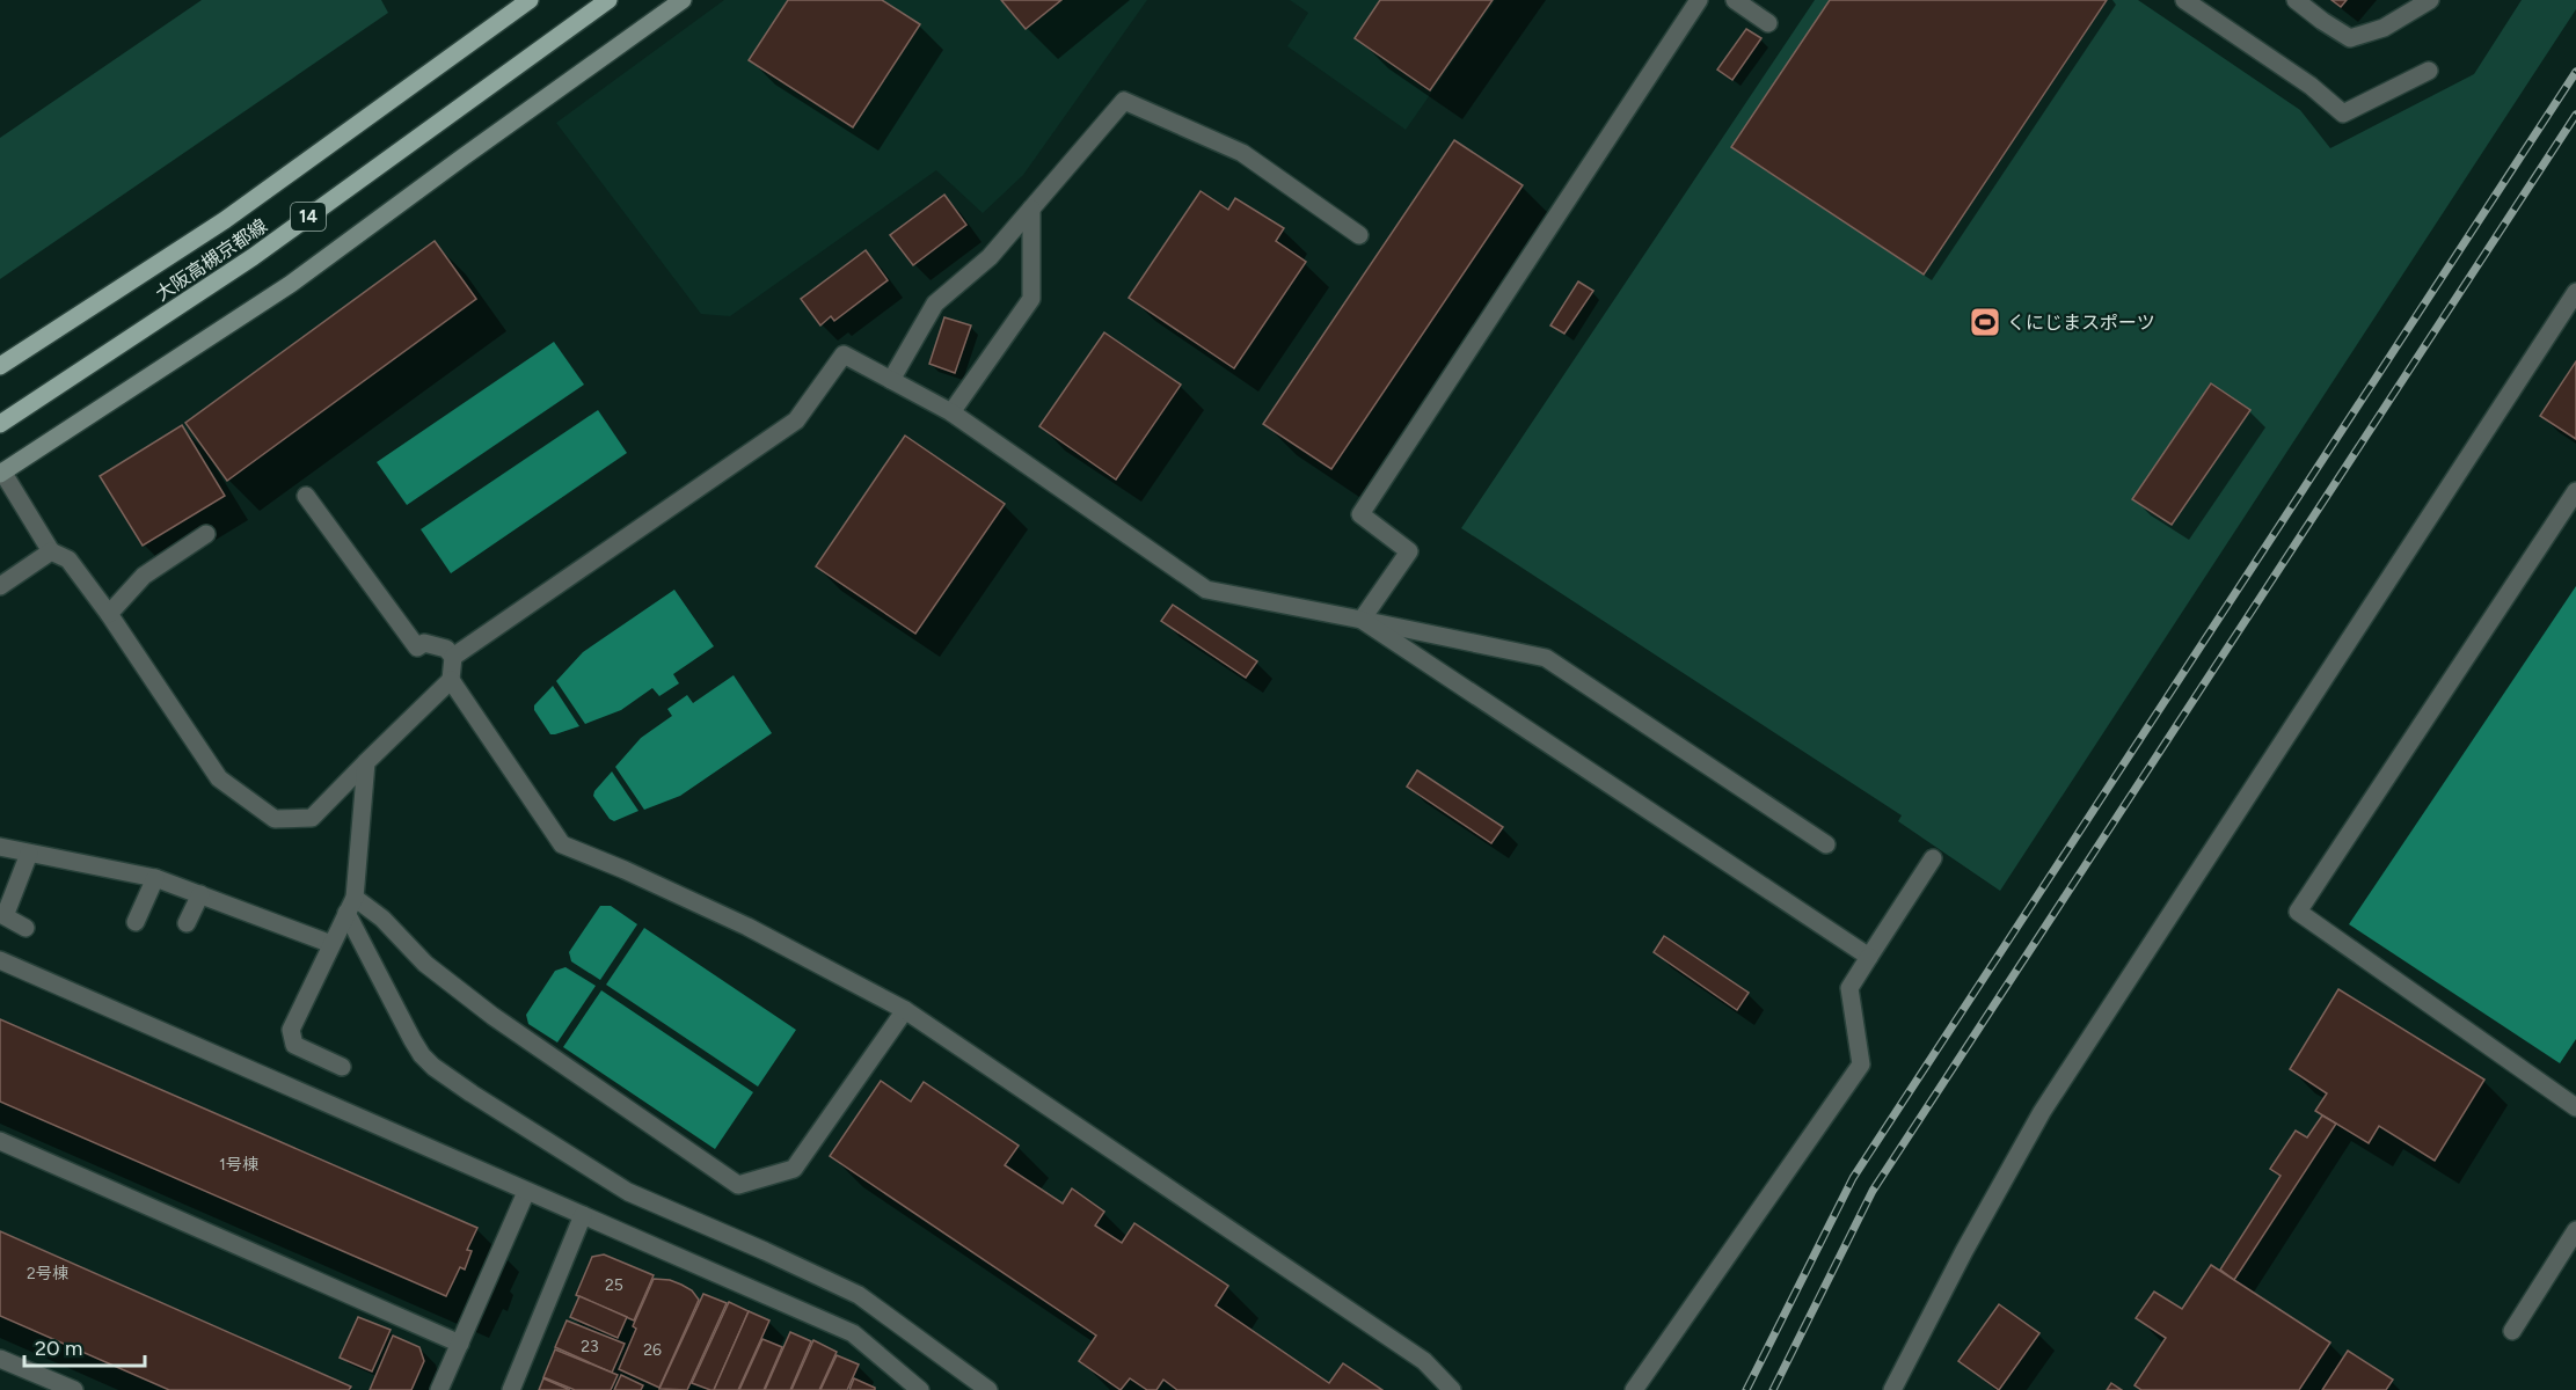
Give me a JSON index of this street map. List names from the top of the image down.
{
  "streets": {
    "main road": ["14", "大阪高槻京都線"]
  },
  "places": {
    "sports": ["くにじまスポーツ"]
  },
  "house_numbers": [
    "1号棟",
    "2号棟",
    "25",
    "23",
    "26"
  ],
  "scale_bar": "20 m"
}
